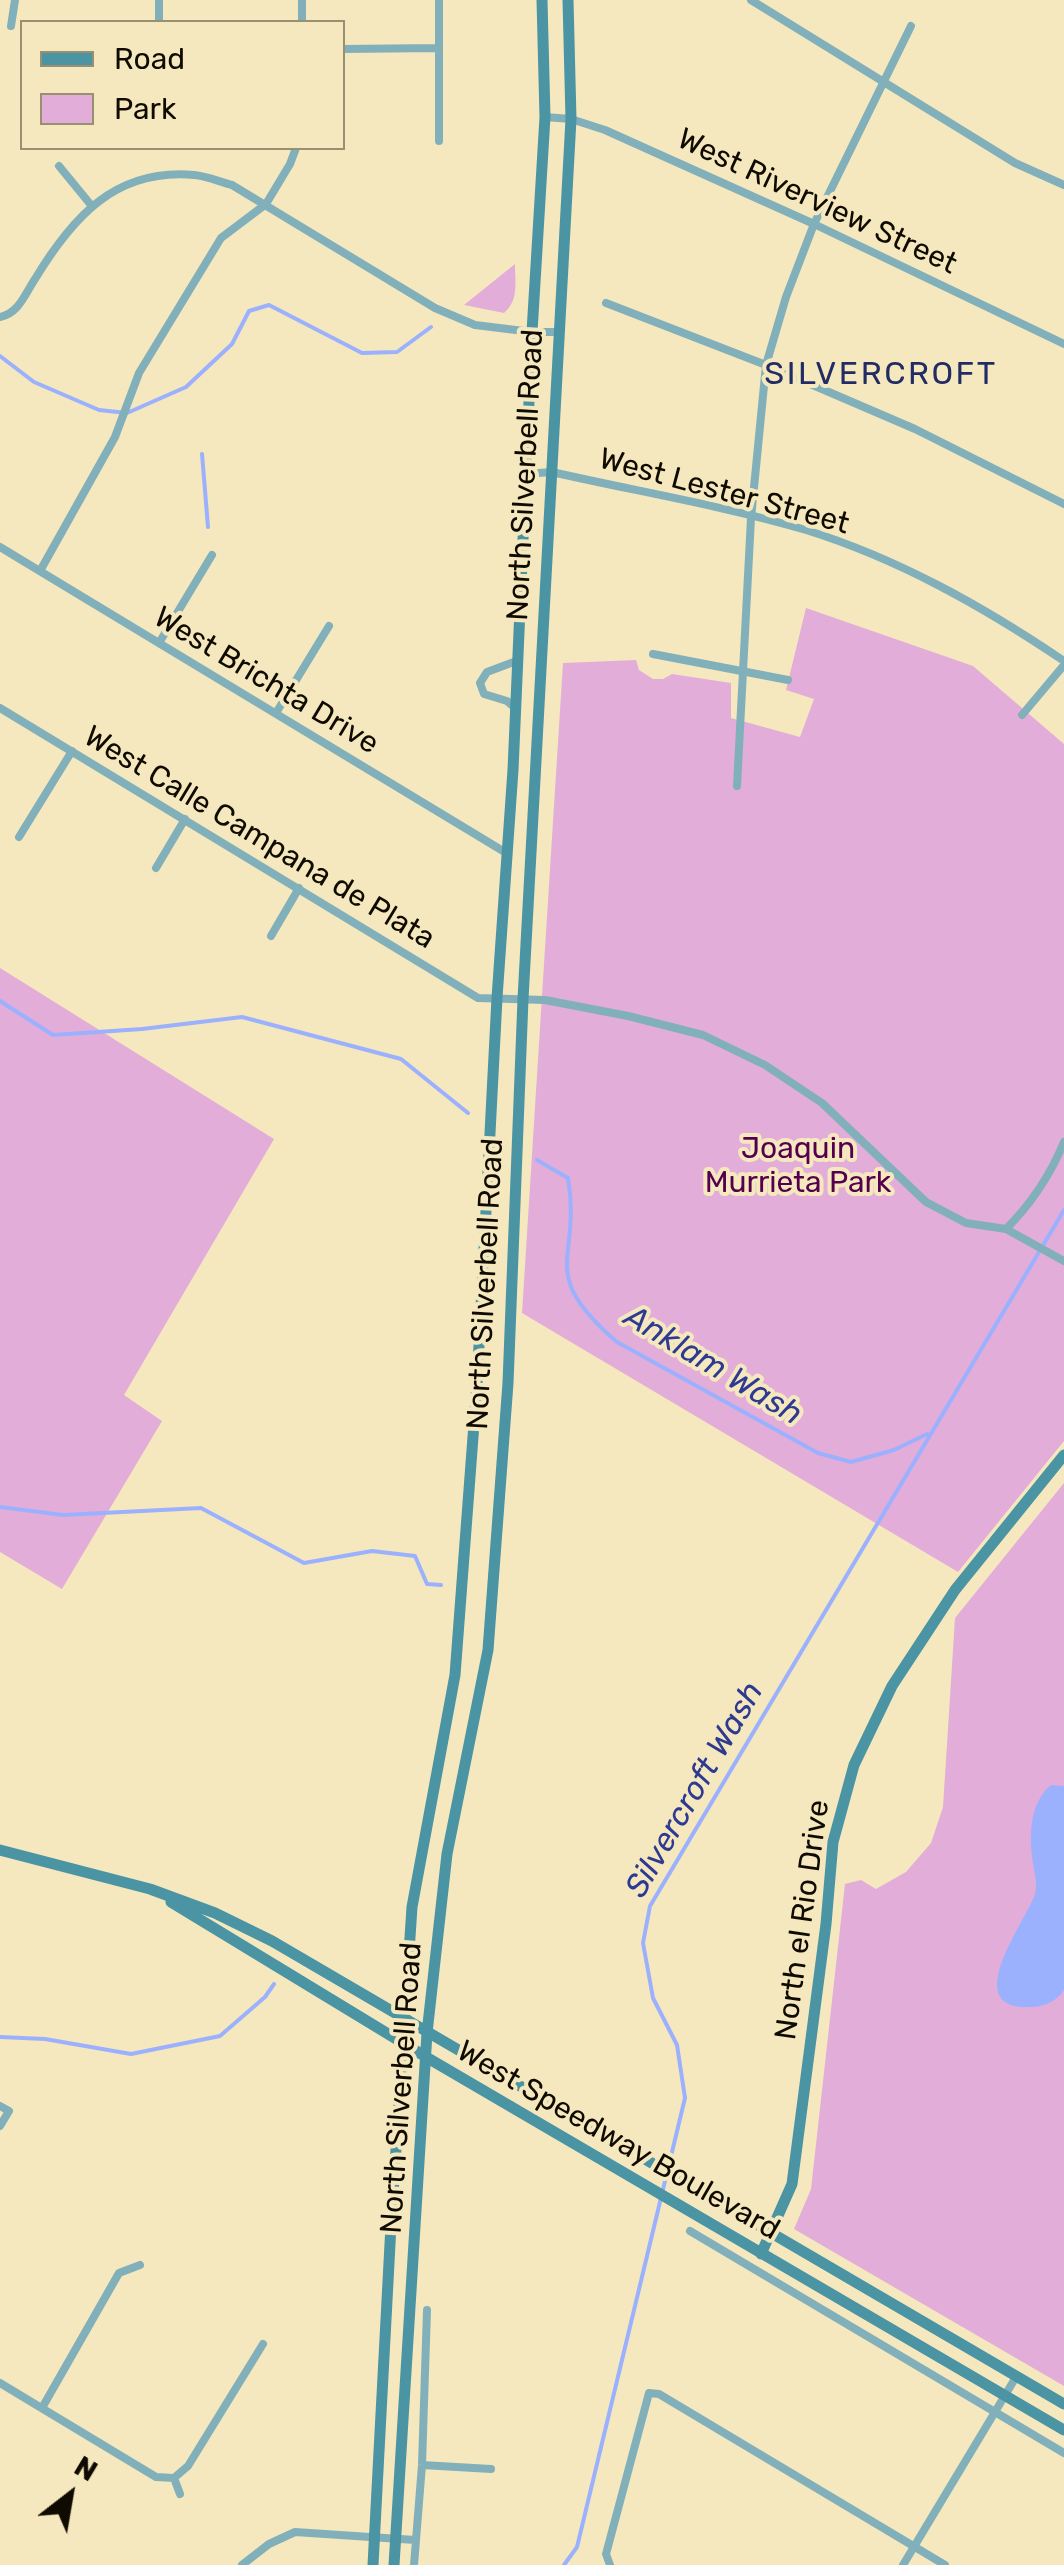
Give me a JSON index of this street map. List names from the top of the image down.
{
  "streets": {
    "main road": ["North Silverbell Road", "North el Rio Drive", "West Speedway Boulevard"],
    "street": [
      "West Riverview Street",
      "West Lester Street",
      "West Brichta Drive",
      "West Calle Campana de Plata"
    ]
  },
  "crossings": [
    ["West Riverview Street", "North Silverbell Road"],
    ["North Silverbell Road", "West Lester Street"],
    ["North Silverbell Road", "West Brichta Drive"],
    ["North Silverbell Road", "West Calle Campana de Plata"],
    ["North Silverbell Road", "West Speedway Boulevard"],
    ["North el Rio Drive", "West Speedway Boulevard"]
  ],
  "districts": ["SILVERCROFT"],
  "water": ["Anklam Wash", "Silvercroft Wash"],
  "parks": ["Joaquin Murrieta Park"],
  "legend": ["Road", "Park"],
  "north": "top right"
}
